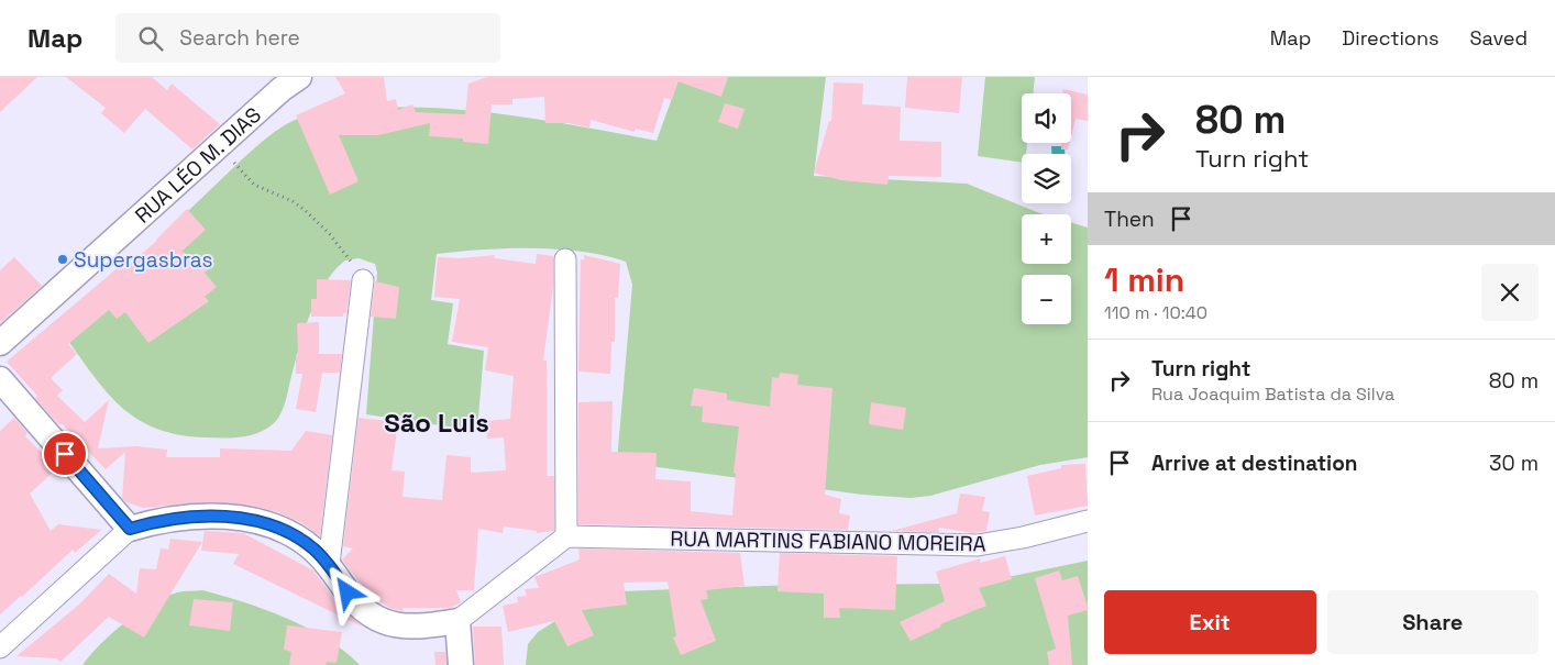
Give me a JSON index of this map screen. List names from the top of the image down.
{
  "streets": {
    "street": ["RUA LÉO M. DIAS", "RUA MARTINS FABIANO MOREIRA"]
  },
  "districts": ["São Luis"],
  "places": ["Supergasbras"],
  "page": {
    "header": "Map",
    "search": "Search here",
    "nav": ["Map", "Directions", "Saved"],
    "turn": ["80 m", "Turn right"],
    "map_buttons": ["+", "−"],
    "then": "Then",
    "heading": ["1 min", "110 m · 10:40"],
    "list": [
      {
        "name": "Turn right",
        "note": "Rua Joaquim Batista da Silva",
        "value": "80 m"
      },
      {
        "name": "Arrive at destination",
        "value": "30 m"
      }
    ],
    "buttons": ["Exit", "Share"]
  }
}
